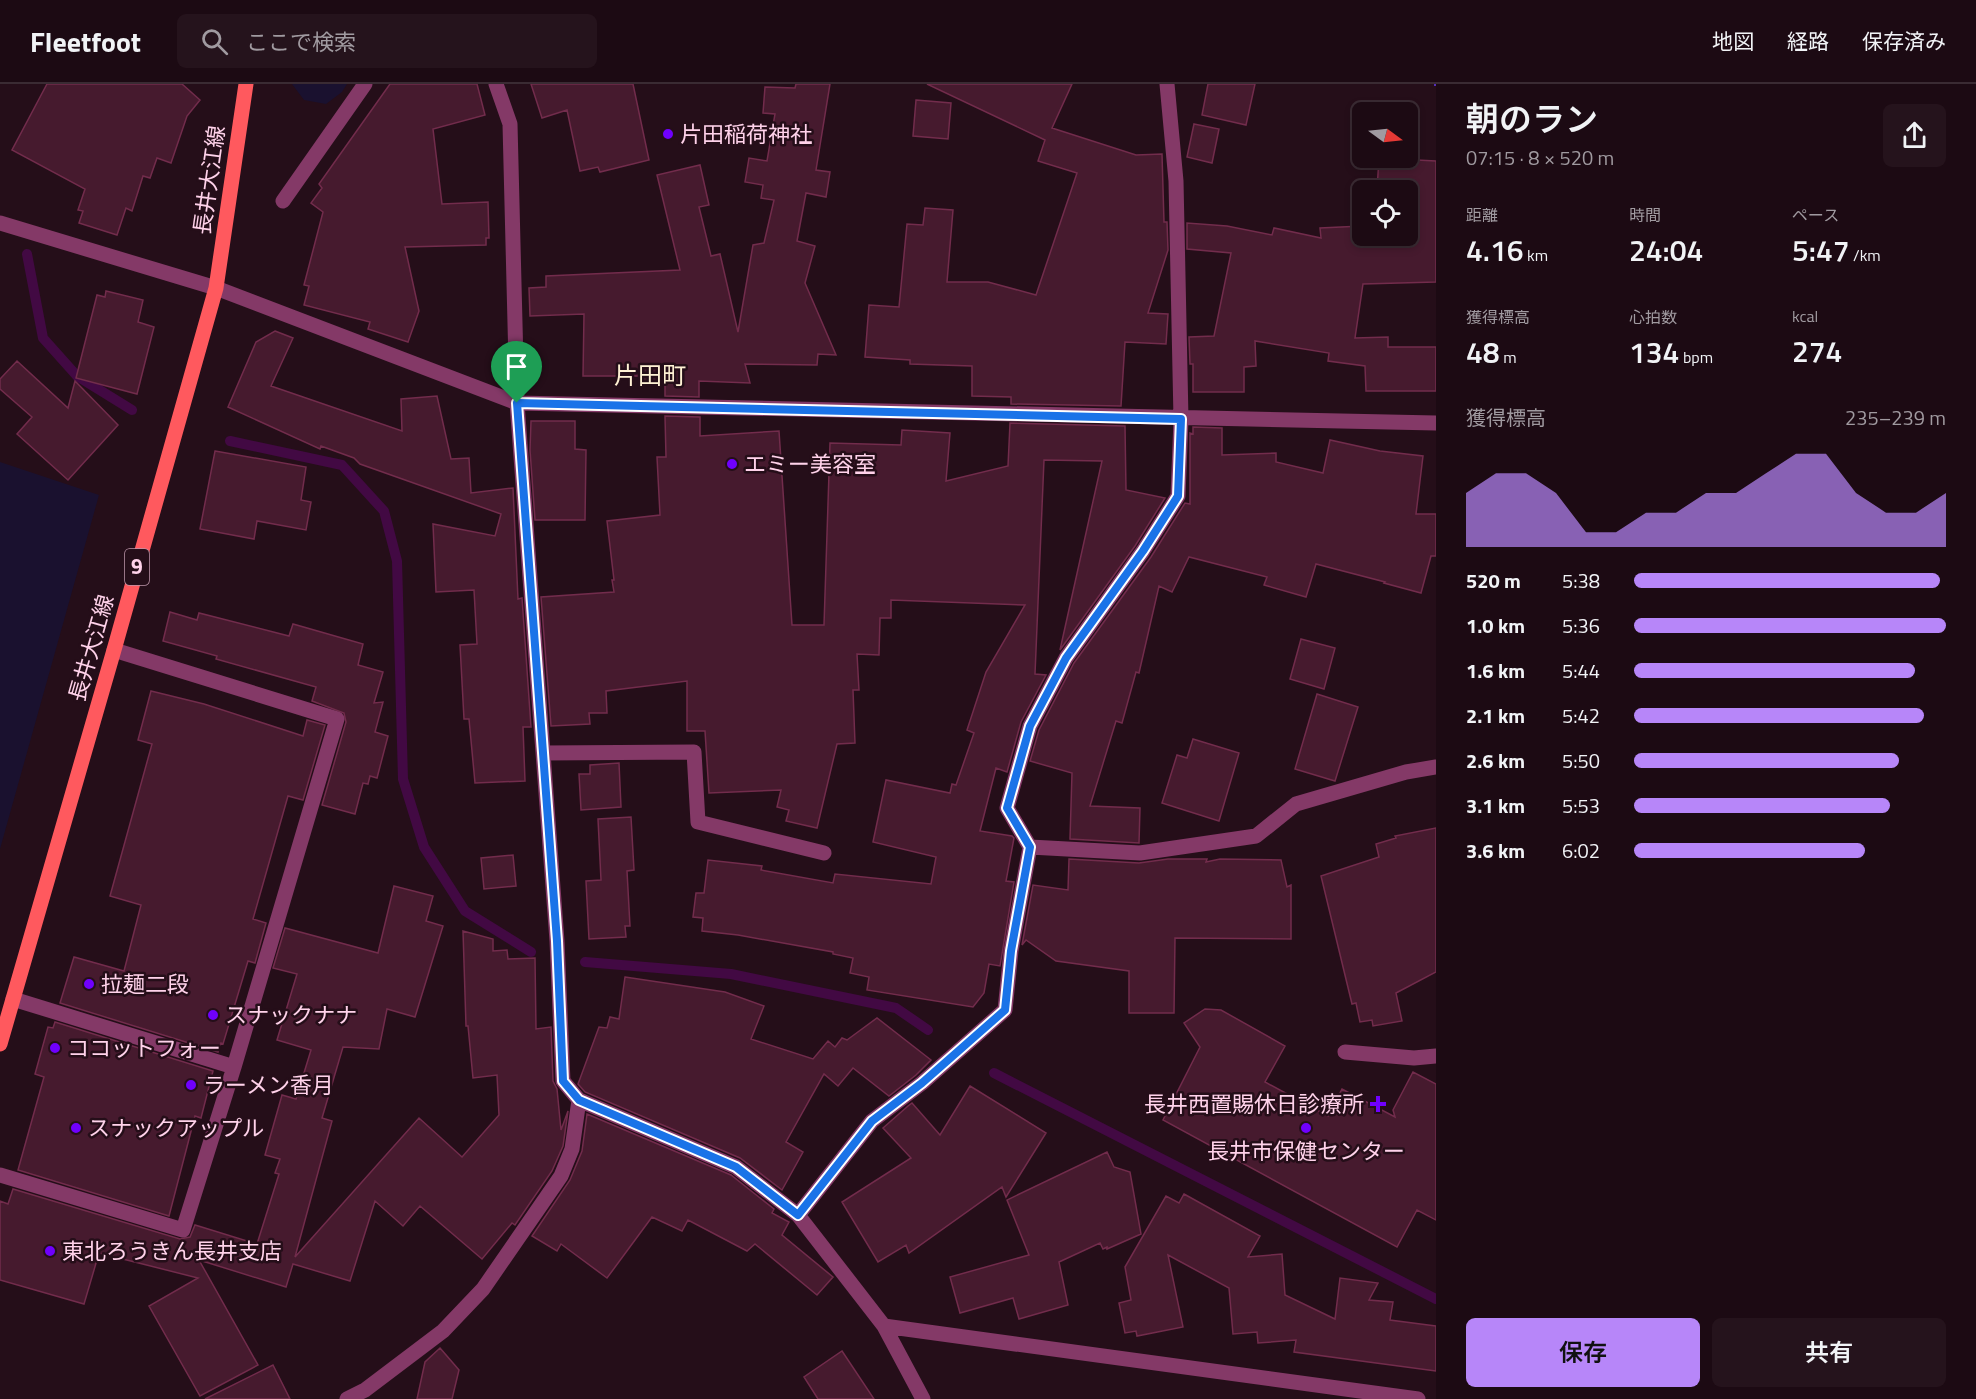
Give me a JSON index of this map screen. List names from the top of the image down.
{
  "streets": {
    "main road": ["長井大江線", "9"]
  },
  "districts": ["片田町"],
  "places": {
    "other": [
      "片田稲荷神社",
      "エミー美容室",
      "拉麺二段",
      "スナックナナ",
      "ココットフォー",
      "ラーメン香月",
      "スナックアップル",
      "長井市保健センター",
      "東北ろうきん長井支店"
    ],
    "health": ["長井西置賜休日診療所"]
  },
  "north": "right",
  "page": {
    "header": "Fleetfoot",
    "search": "ここで検索",
    "nav": ["地図", "経路", "保存済み"],
    "heading": ["朝のラン", "07:15 · 8 × 520 m"],
    "stats": [
      ["距離", "4.16 km"],
      ["時間", "24:04"],
      ["ペース", "5:47 /km"],
      ["獲得標高", "48 m"],
      ["心拍数", "134 bpm"],
      ["kcal", "274"]
    ],
    "chart": ["獲得標高", "235–239 m"],
    "list": [
      {
        "name": "520 m",
        "note": "5:38"
      },
      {
        "name": "1.0 km",
        "note": "5:36"
      },
      {
        "name": "1.6 km",
        "note": "5:44"
      },
      {
        "name": "2.1 km",
        "note": "5:42"
      },
      {
        "name": "2.6 km",
        "note": "5:50"
      },
      {
        "name": "3.1 km",
        "note": "5:53"
      },
      {
        "name": "3.6 km",
        "note": "6:02"
      }
    ],
    "buttons": ["保存", "共有"]
  }
}
